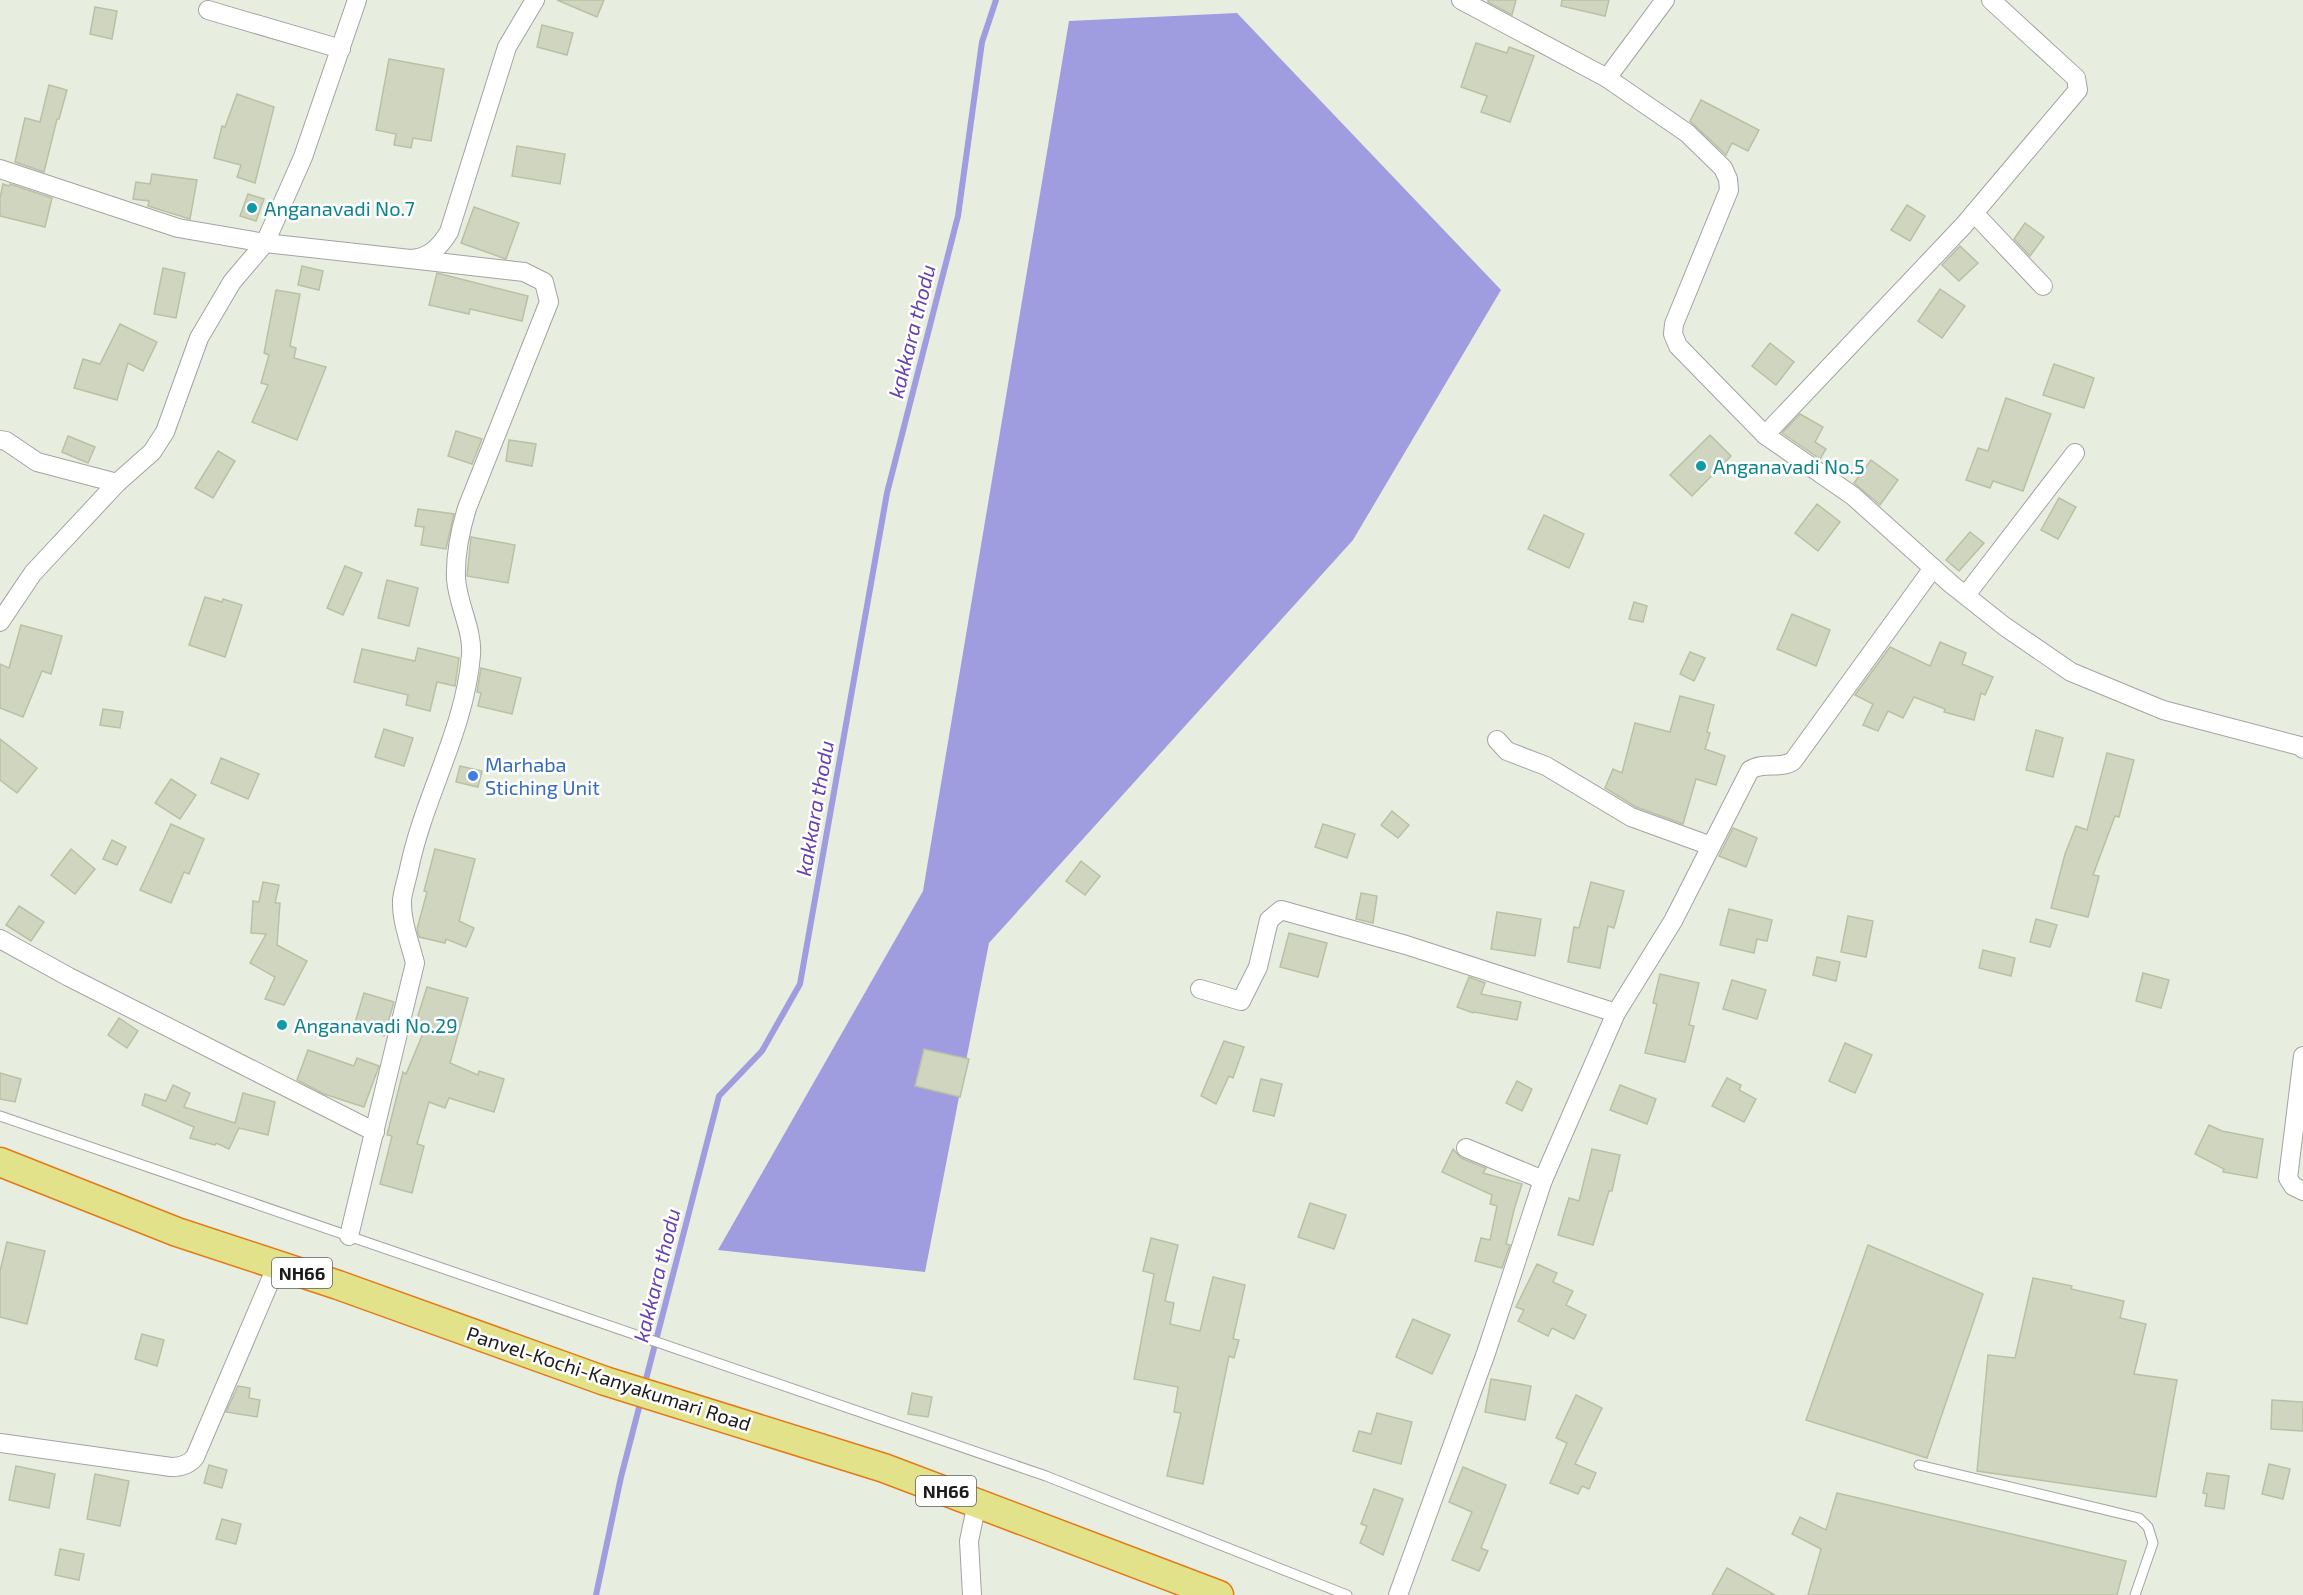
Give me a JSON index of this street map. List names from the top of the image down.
{
  "streets": {
    "highway": ["NH66", "Panvel-Kochi-Kanyakumari Road"]
  },
  "water": ["kakkara thodu"],
  "places": [
    "Anganavadi No.7",
    "Anganavadi No.5",
    "Marhaba Stiching Unit",
    "Anganavadi No.29"
  ]
}
